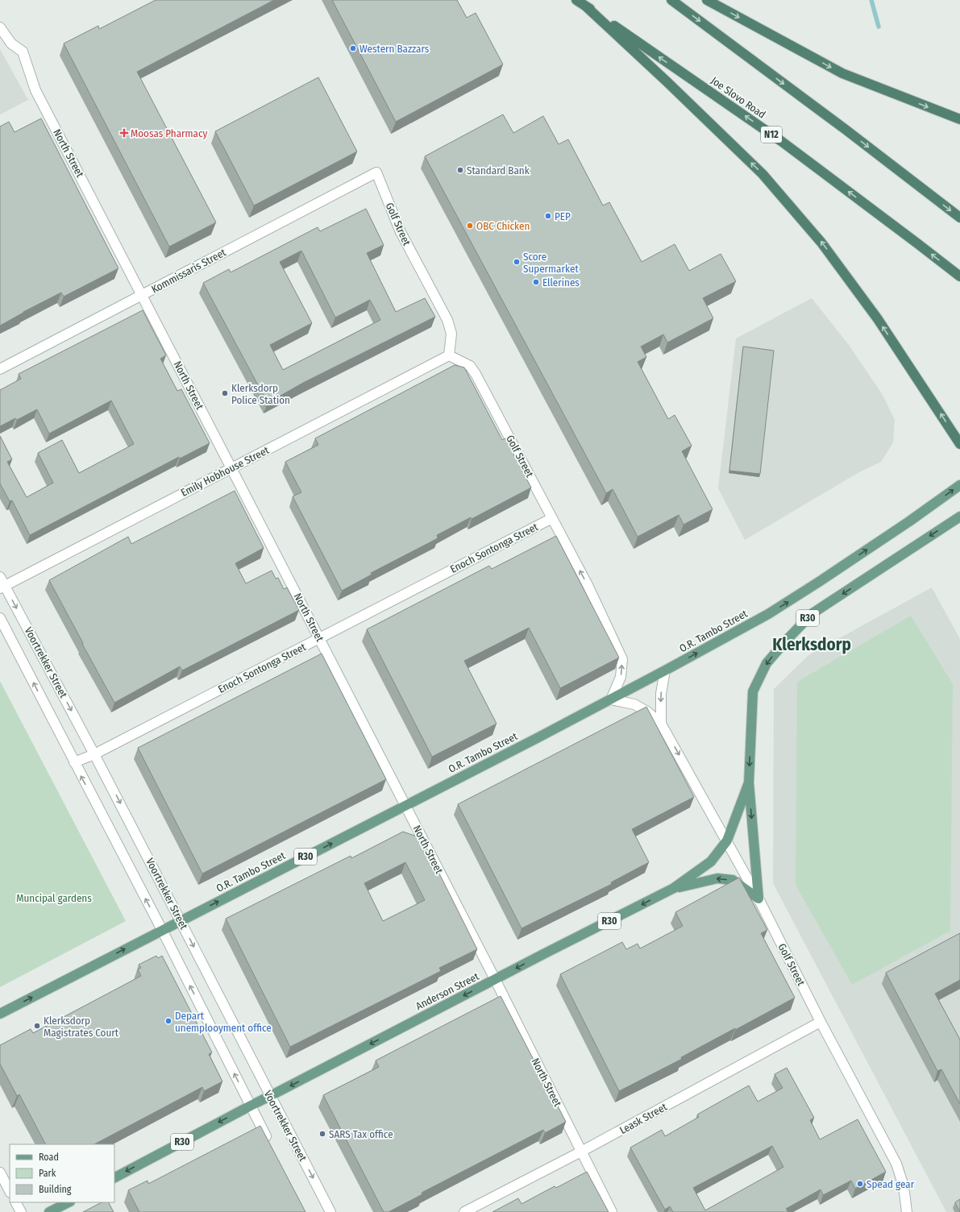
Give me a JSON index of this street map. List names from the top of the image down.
{
  "streets": {
    "highway": ["Joe Slovo Road", "N12"],
    "main road": ["R30", "O.R. Tambo Street", "Anderson Street"],
    "street": [
      "North Street",
      "Golf Street",
      "Kommissaris Street",
      "Emily Hobhouse Street",
      "Enoch Sontonga Street",
      "Voortrekker Street",
      "Leask Street"
    ]
  },
  "crossings": [
    ["North Street", "Kommissaris Street"],
    ["North Street", "Emily Hobhouse Street"],
    ["North Street", "Enoch Sontonga Street"],
    ["North Street", "O.R. Tambo Street"],
    ["North Street", "Anderson Street"],
    ["North Street", "Leask Street"],
    ["Golf Street", "Kommissaris Street"],
    ["Golf Street", "Emily Hobhouse Street"],
    ["Golf Street", "Enoch Sontonga Street"],
    ["Golf Street", "O.R. Tambo Street"],
    ["Golf Street", "Anderson Street"],
    ["Golf Street", "Leask Street"],
    ["Emily Hobhouse Street", "Voortrekker Street"],
    ["Enoch Sontonga Street", "Voortrekker Street"],
    ["R30", "Anderson Street"],
    ["O.R. Tambo Street", "Voortrekker Street"],
    ["Voortrekker Street", "Anderson Street"]
  ],
  "one_way": ["O.R. Tambo Street", "Anderson Street"],
  "districts": ["Klerksdorp"],
  "parks": ["Muncipal gardens"],
  "places": {
    "other": [
      "Western Bazzars",
      "Standard Bank",
      "PEP",
      "OBC Chicken",
      "Score Supermarket",
      "Ellerines",
      "Klerksdorp Police Station",
      "Depart unemplooyment office",
      "Klerksdorp Magistrates Court",
      "SARS Tax office",
      "Spead gear"
    ],
    "health": ["Moosas Pharmacy"]
  },
  "legend": ["Road", "Park", "Building"]
}
